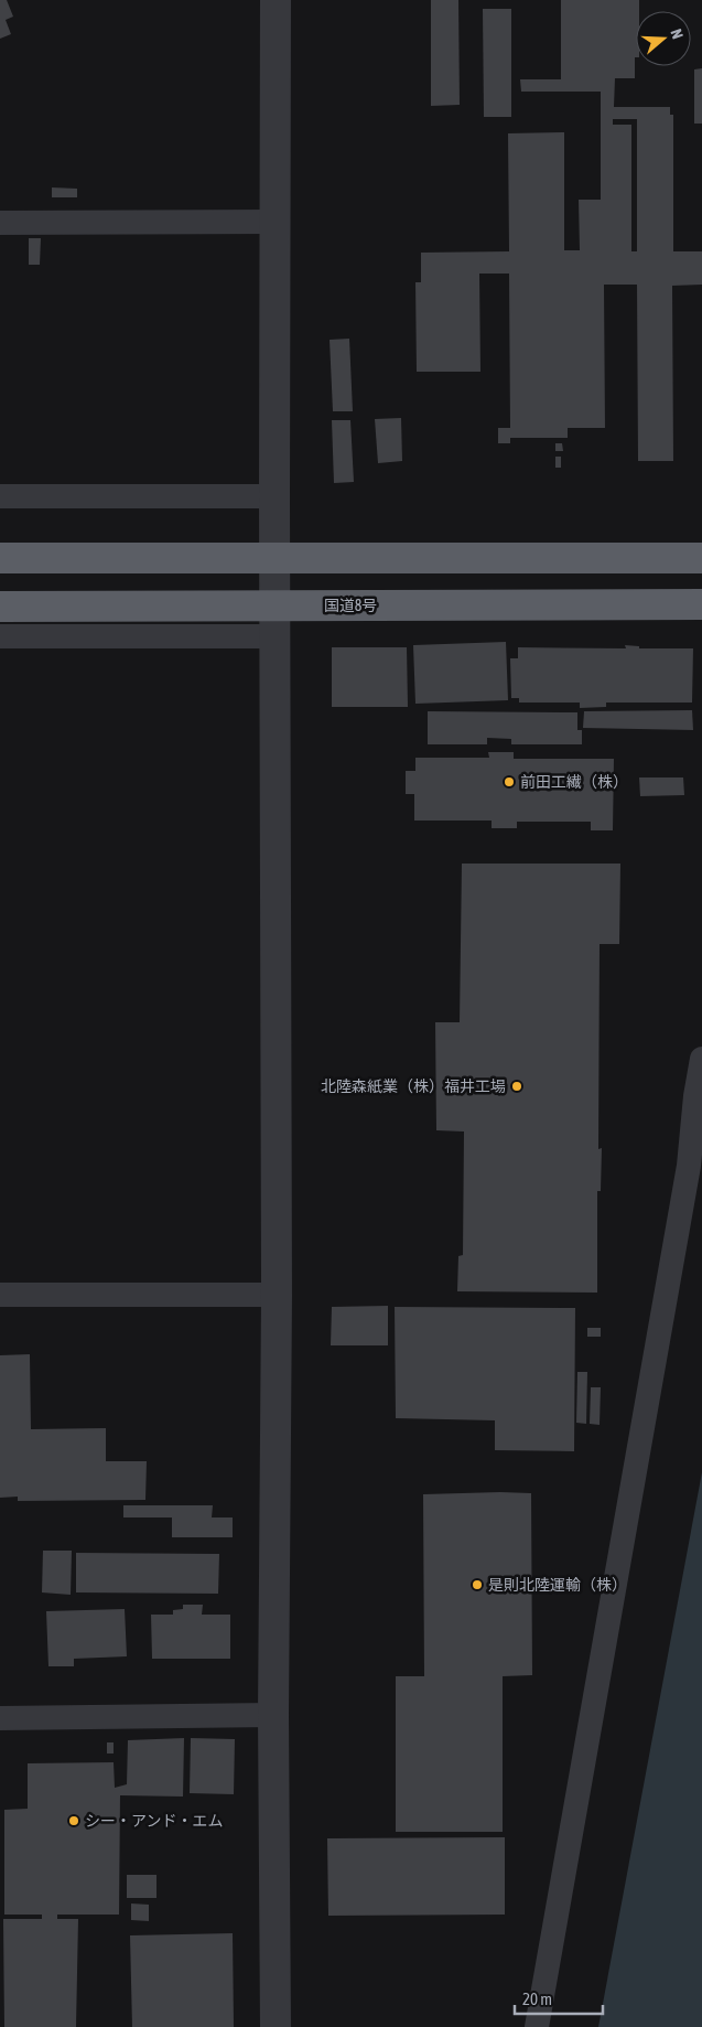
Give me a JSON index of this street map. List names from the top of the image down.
{
  "streets": {
    "highway": ["国道8号"]
  },
  "places": [
    "前田工繊（株）",
    "北陸森紙業（株）福井工場",
    "是則北陸運輸（株）",
    "シー・アンド・エム"
  ],
  "scale_bar": "20 m",
  "north": "right"
}
